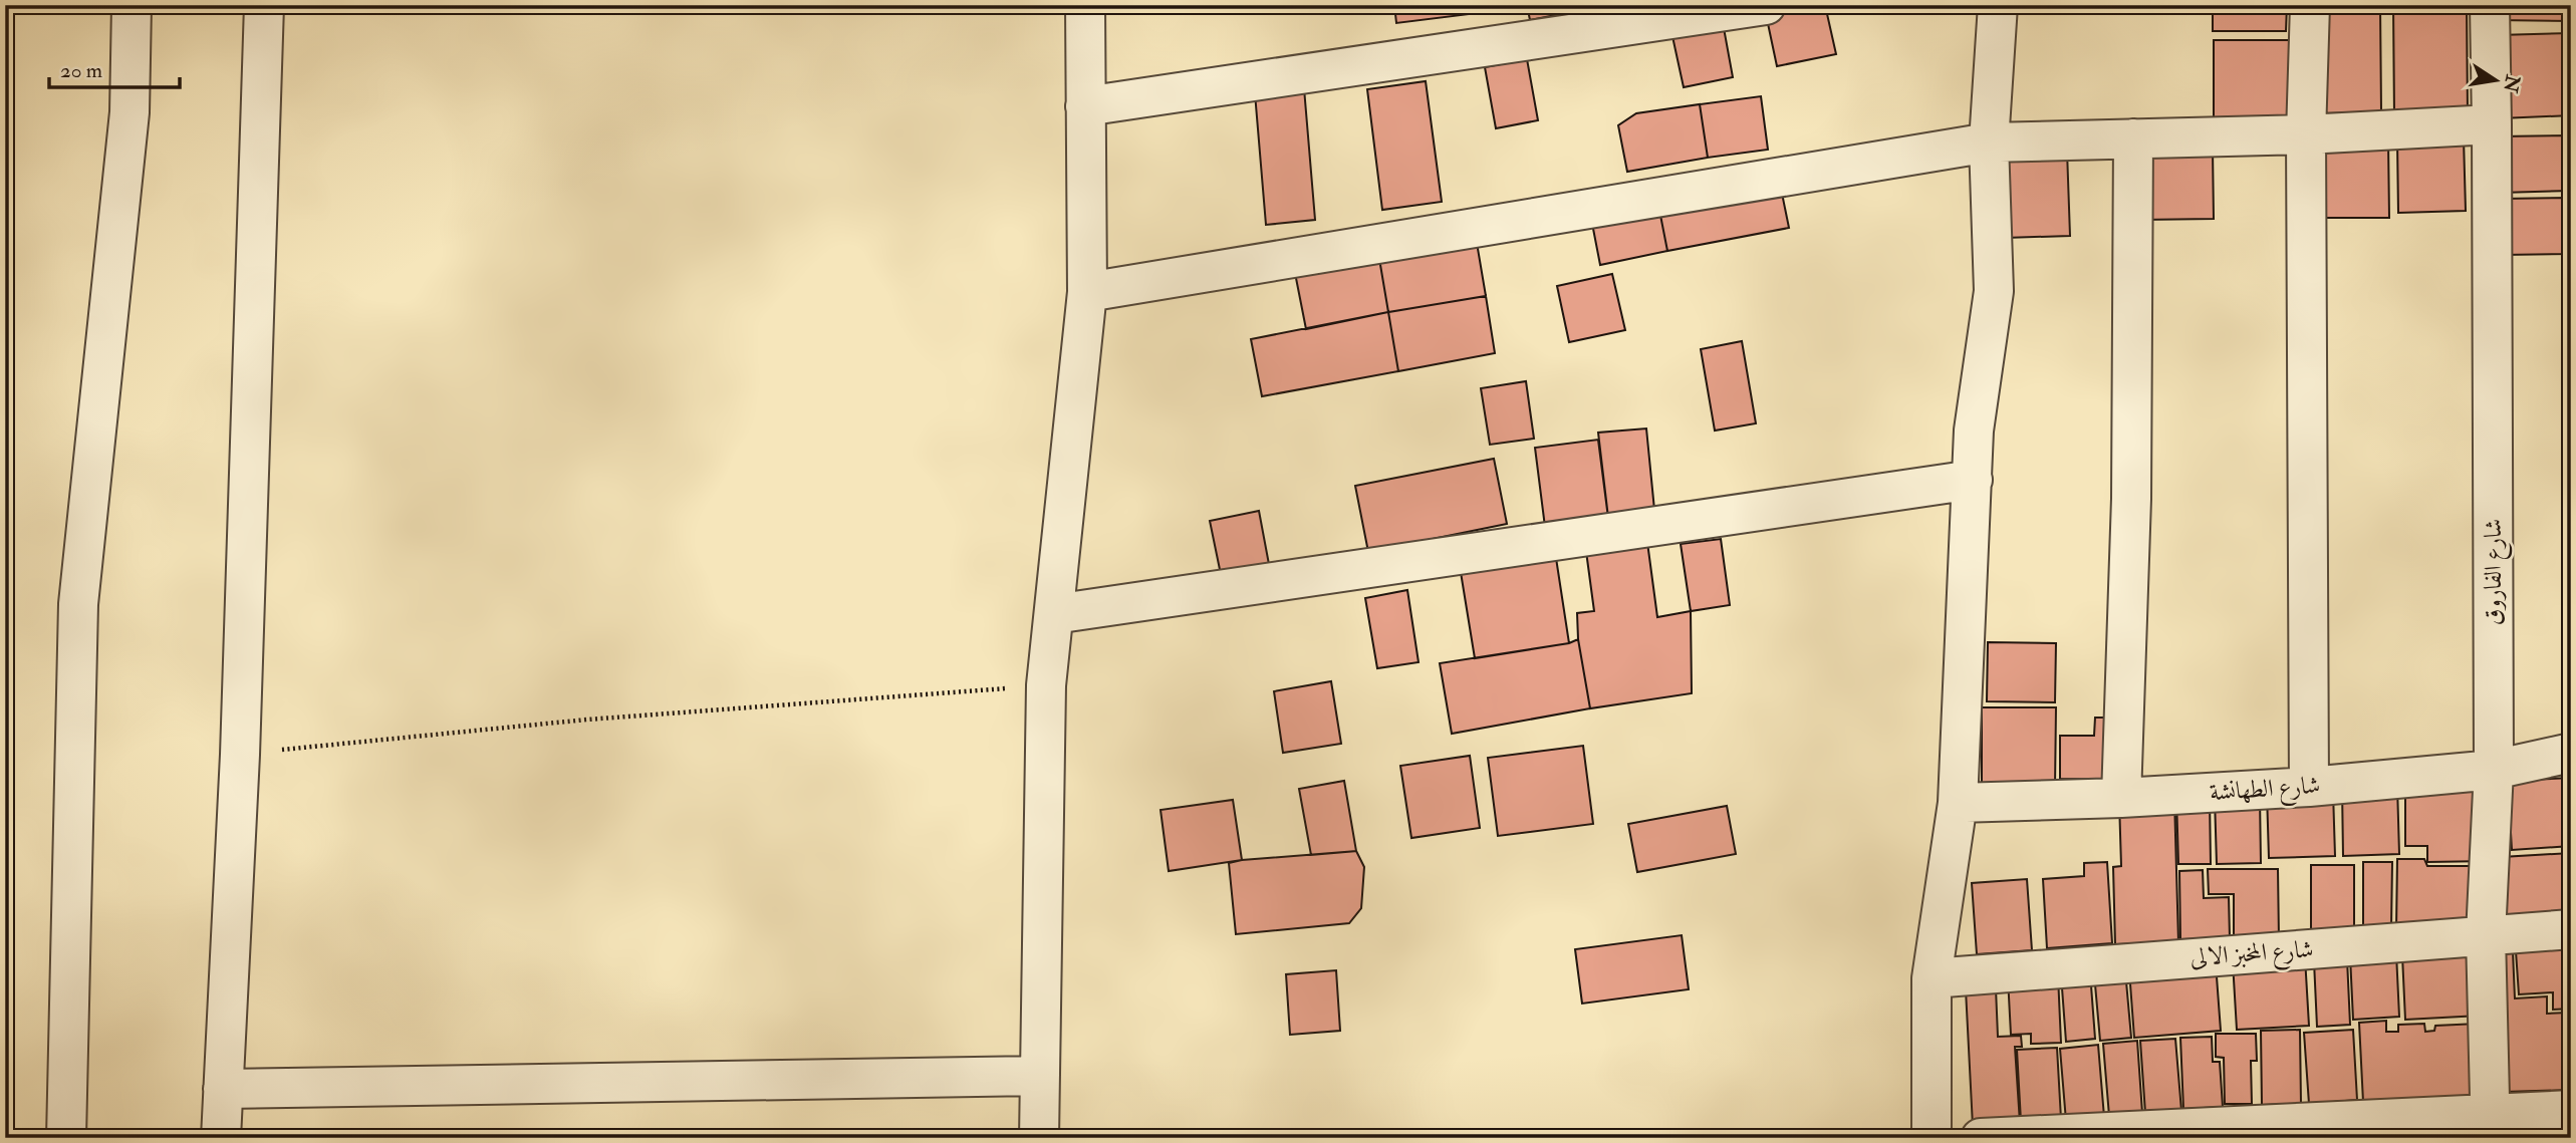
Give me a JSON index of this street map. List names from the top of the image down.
{
  "streets": {
    "street": ["شارع الفاروق", "شارع الطهانشة", "شارع المخبز الالى"]
  },
  "crossings": [
    ["شارع الفاروق", "شارع الطهانشة"],
    ["شارع الفاروق", "شارع المخبز الالى"]
  ],
  "scale_bar": "20 m",
  "north": "right"
}
